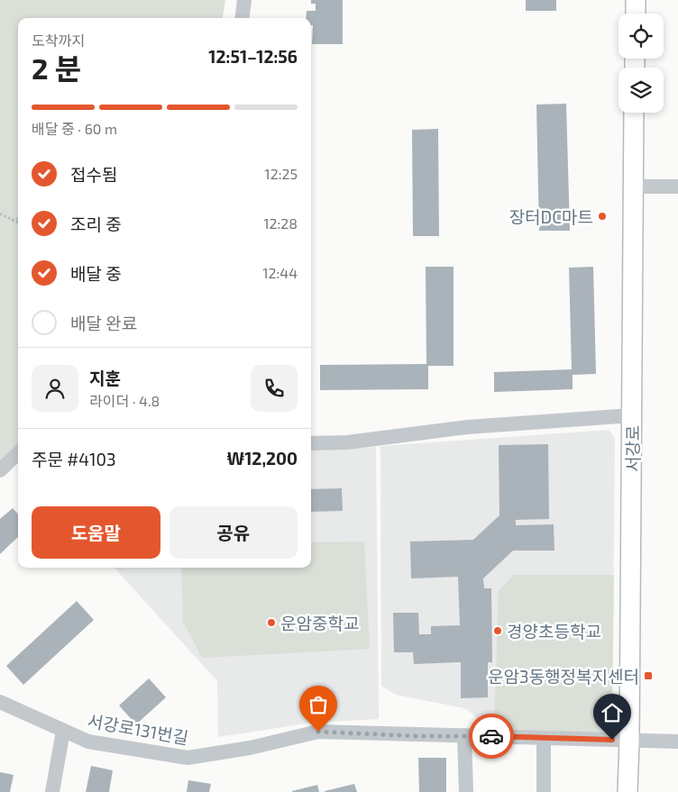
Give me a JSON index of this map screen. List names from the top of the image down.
{
  "streets": {
    "main road": ["서강로"],
    "street": ["서강로131번길"]
  },
  "crossings": [
    ["서강로", "서강로131번길"]
  ],
  "places": {
    "other": ["장터DC마트", "운암중학교", "경양초등학교"],
    "transit": ["운암3동행정복지센터"]
  },
  "page": {
    "heading": ["2 분", "도착까지", "12:51–12:56"],
    "panel": [
      "지훈",
      "라이더 · 4.8",
      "주문 #4103",
      "₩12,200"
    ],
    "bar": "배달 중 · 60 m",
    "list": [
      ["접수됨", "12:25"],
      ["조리 중", "12:28"],
      ["배달 중", "12:44"],
      "배달 완료"
    ],
    "buttons": ["도움말", "공유"]
  }
}
